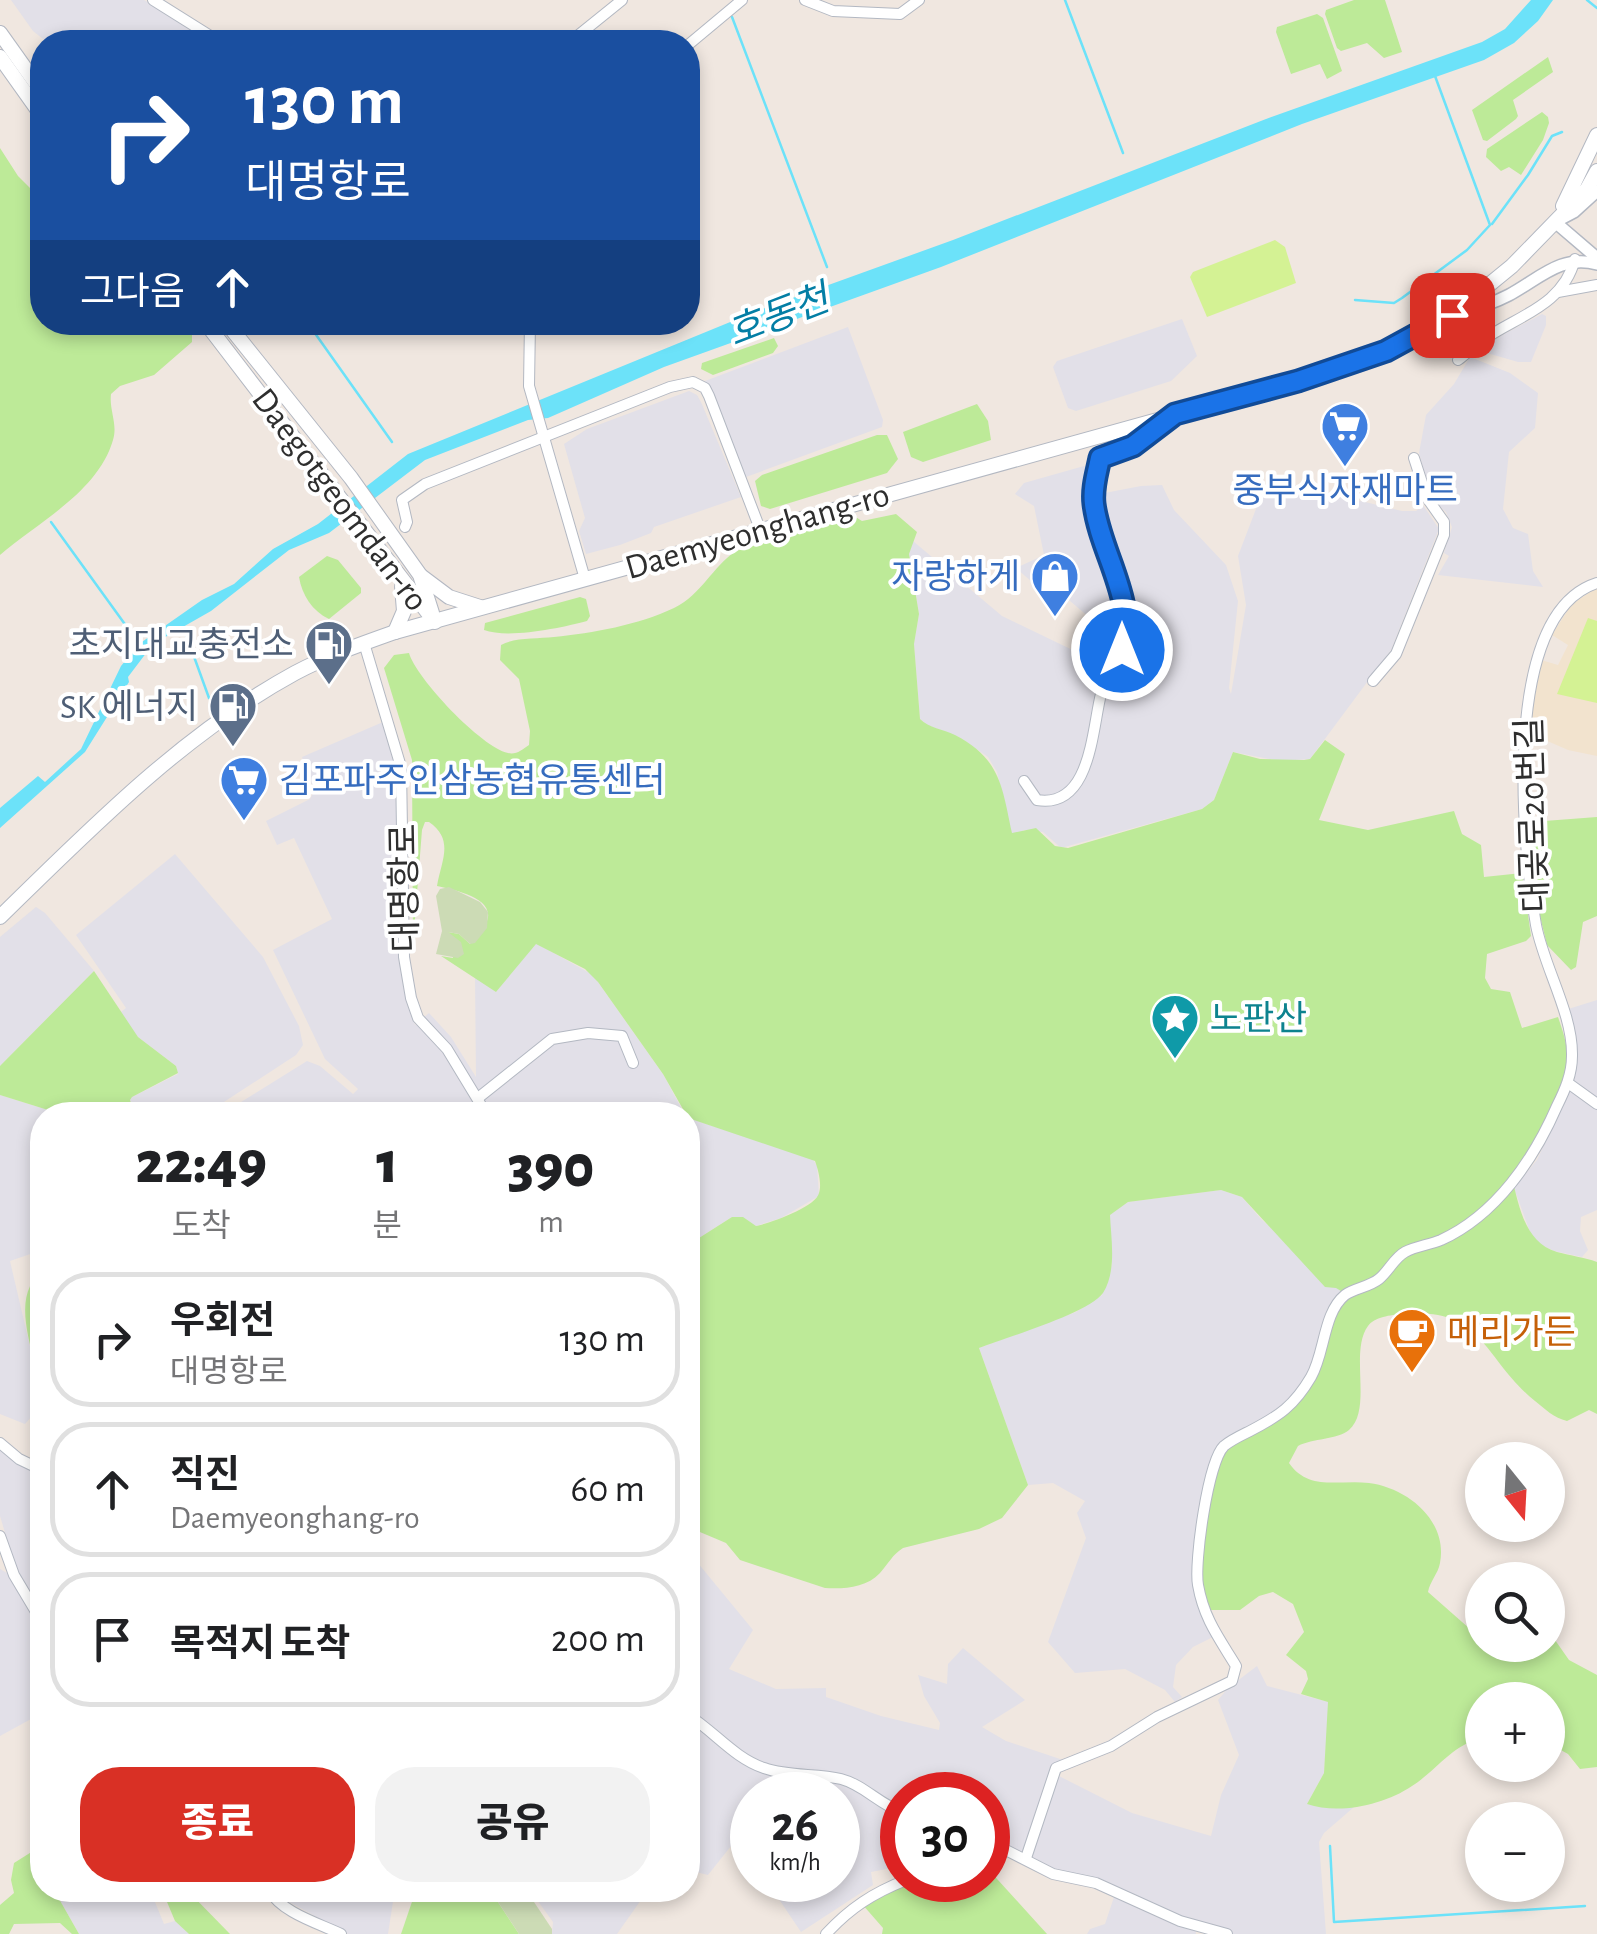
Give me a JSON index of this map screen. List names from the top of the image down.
{
  "streets": {
    "main road": ["Daegotgeomdan-ro", "Daemyeonghang-ro"],
    "street": ["대곶로20번길", "대명항로"]
  },
  "crossings": [
    ["Daegotgeomdan-ro", "Daemyeonghang-ro"],
    ["Daemyeonghang-ro", "대명항로"]
  ],
  "water": ["호동천"],
  "places": {
    "supermarket": ["중부식자재마트", "김포파주인삼농협유통센터"],
    "shop": ["자랑하게"],
    "fuel station": ["초지대교충전소", "SK 에너지"],
    "place": ["노판산"],
    "cafe": ["메리가든"]
  },
  "north": "bottom",
  "page": {
    "turn": ["130 m", "대명항로"],
    "then": "그다음",
    "eta": [
      "22:49",
      "도착",
      "1",
      "분",
      "390",
      "m"
    ],
    "list": [
      {
        "name": "우회전",
        "note": "대명항로",
        "value": "130 m"
      },
      {
        "name": "직진",
        "note": "Daemyeonghang-ro",
        "value": "60 m"
      },
      {
        "name": "목적지 도착",
        "value": "200 m"
      }
    ],
    "map_buttons": ["+", "−"],
    "buttons": ["종료", "공유"],
    "speed": "26 km/h",
    "limit": "30"
  }
}
